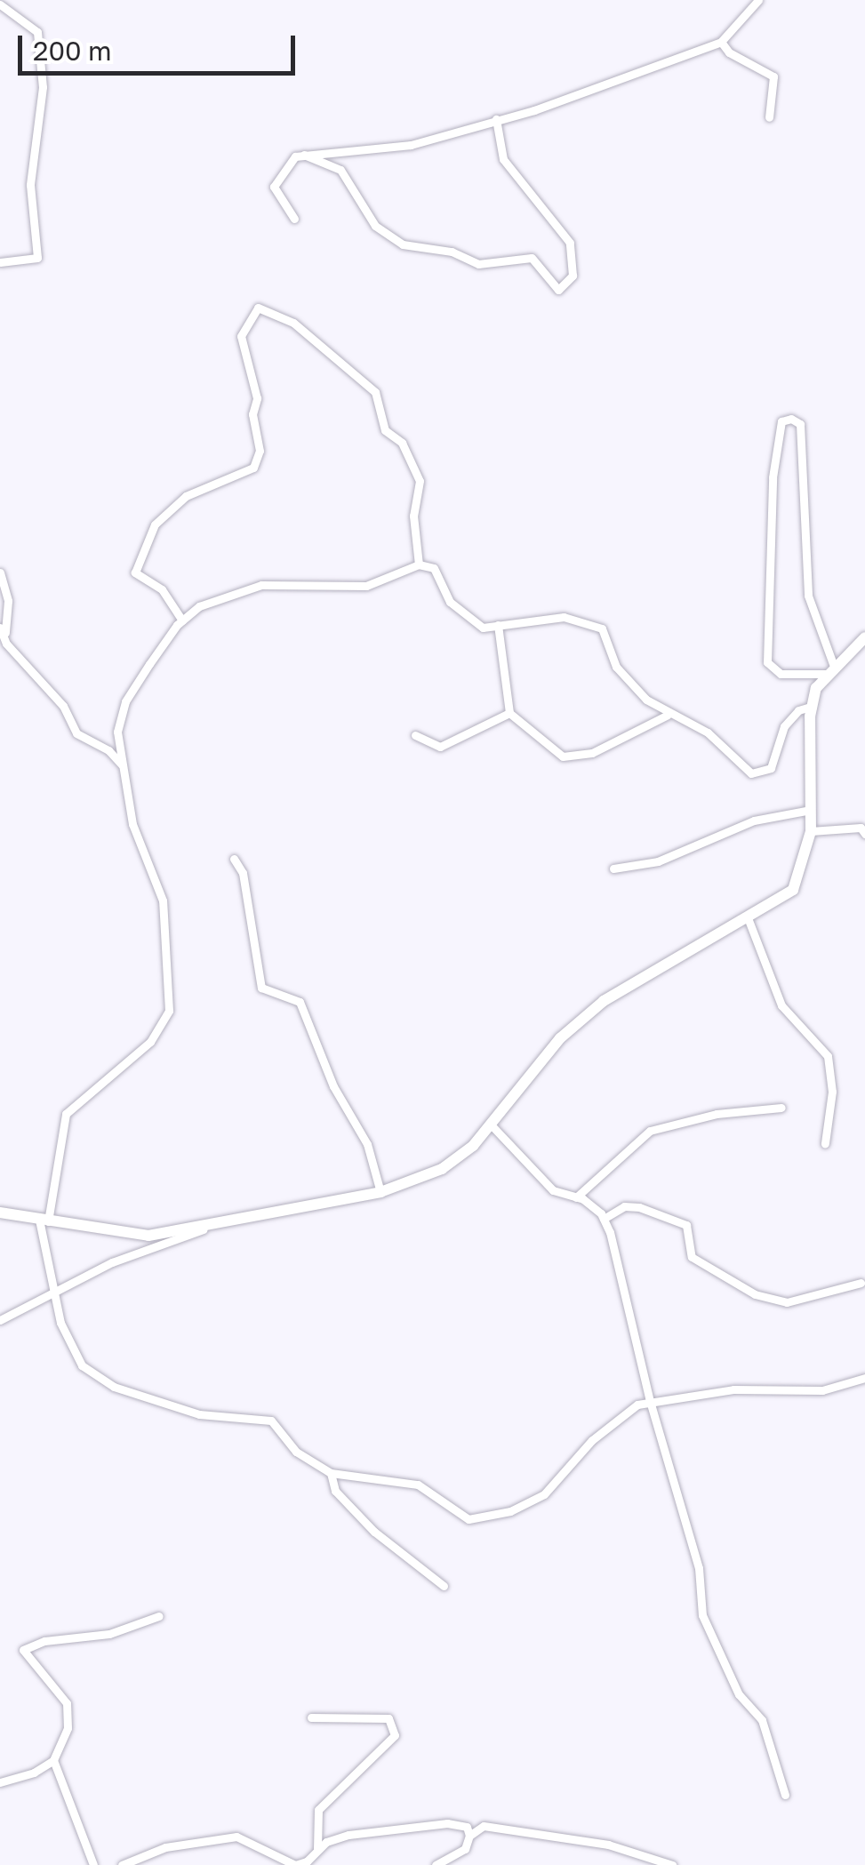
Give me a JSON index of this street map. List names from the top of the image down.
{
  "scale_bar": "200 m"
}
